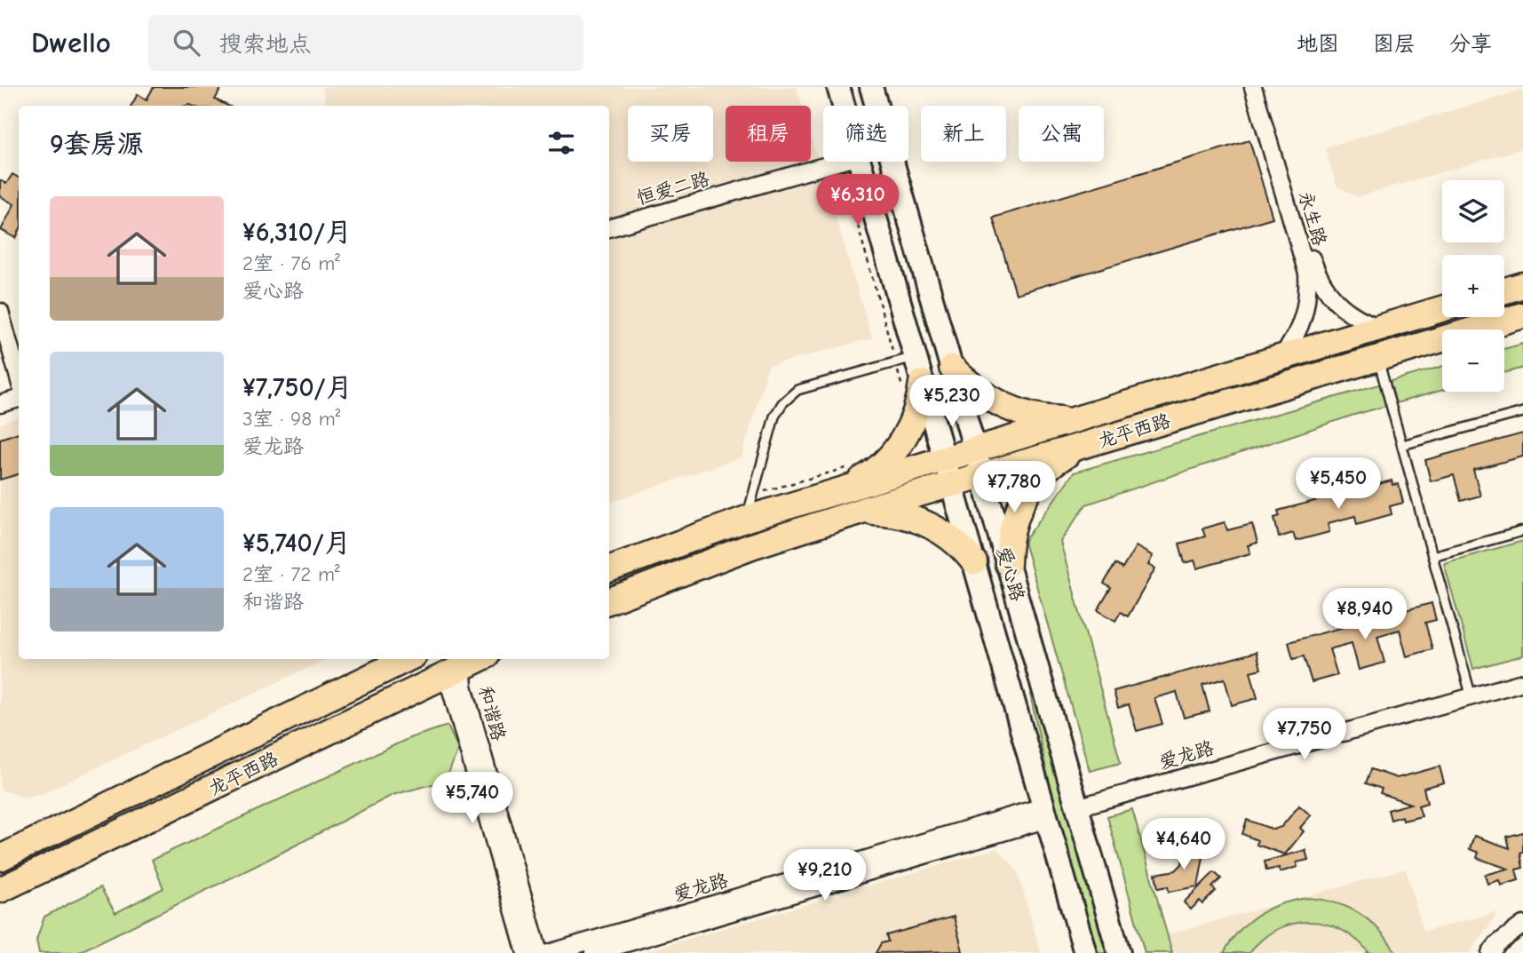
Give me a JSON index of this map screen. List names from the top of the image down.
{
  "streets": {
    "main road": ["龙平西路"],
    "street": [
      "恒爱二路",
      "永生路",
      "爱心路",
      "和谐路",
      "爱龙路"
    ]
  },
  "crossings": [
    ["永生路", "龙平西路"],
    ["龙平西路", "爱心路"],
    ["龙平西路", "和谐路"],
    ["爱心路", "爱龙路"]
  ],
  "page": {
    "header": "Dwello",
    "search": "搜索地点",
    "nav": ["地图", "图层", "分享"],
    "chip": [
      "买房",
      "租房",
      "筛选",
      "新上",
      "公寓"
    ],
    "heading": "9套房源",
    "price": [
      "¥6,310",
      "¥5,230",
      "¥5,450",
      "¥7,780",
      "¥8,940",
      "¥7,750",
      "¥5,740",
      "¥4,640",
      "¥9,210"
    ],
    "map_buttons": ["+", "−"],
    "list": [
      {
        "name": "¥6,310/月",
        "note": "2室 · 76 m² · 爱心路"
      },
      {
        "name": "¥7,750/月",
        "note": "3室 · 98 m² · 爱龙路"
      },
      {
        "name": "¥5,740/月",
        "note": "2室 · 72 m² · 和谐路"
      }
    ]
  }
}
